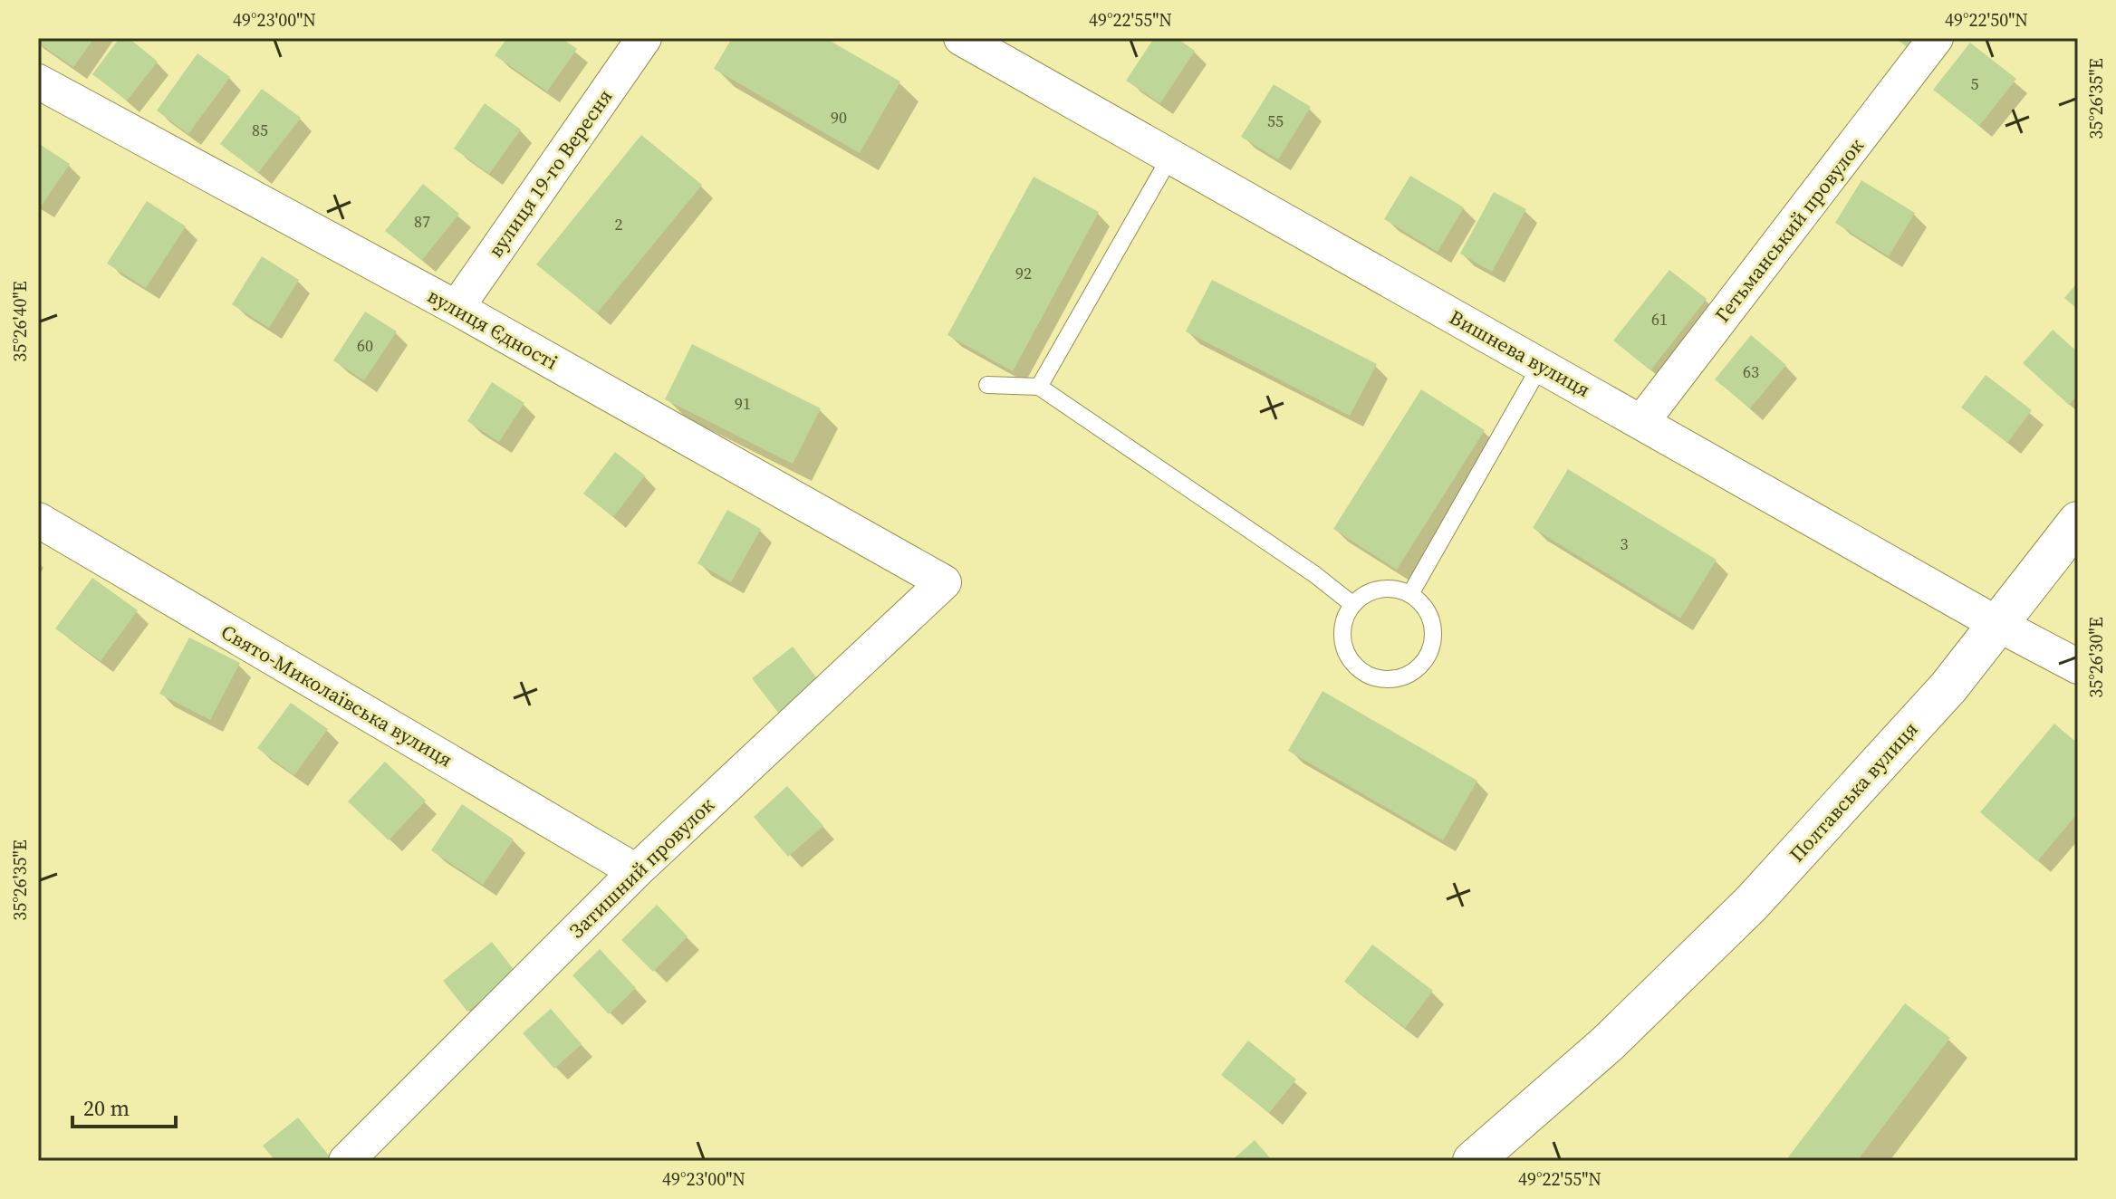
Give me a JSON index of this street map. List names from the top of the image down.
{
  "streets": {
    "highway": ["Полтавська вулиця"],
    "street": [
      "вулиця 19-го Вересня",
      "Гетьманський провулок",
      "вулиця Єдності",
      "Вишнева вулиця",
      "Свято-Миколаївська вулиця",
      "Затишний провулок"
    ]
  },
  "crossings": [
    ["вулиця 19-го Вересня", "вулиця Єдності"],
    ["Гетьманський провулок", "Вишнева вулиця"],
    ["вулиця Єдності", "Затишний провулок"],
    ["Вишнева вулиця", "Полтавська вулиця"],
    ["Свято-Миколаївська вулиця", "Затишний провулок"]
  ],
  "house_numbers": [
    "5",
    "90",
    "55",
    "85",
    "87",
    "2",
    "92",
    "61",
    "60",
    "63",
    "91",
    "3"
  ],
  "scale_bar": "20 m",
  "coordinates": [
    "49°23'00\"N",
    "49°22'55\"N",
    "49°22'50\"N",
    "35°26'35\"E",
    "35°26'40\"E",
    "35°26'30\"E"
  ]
}
